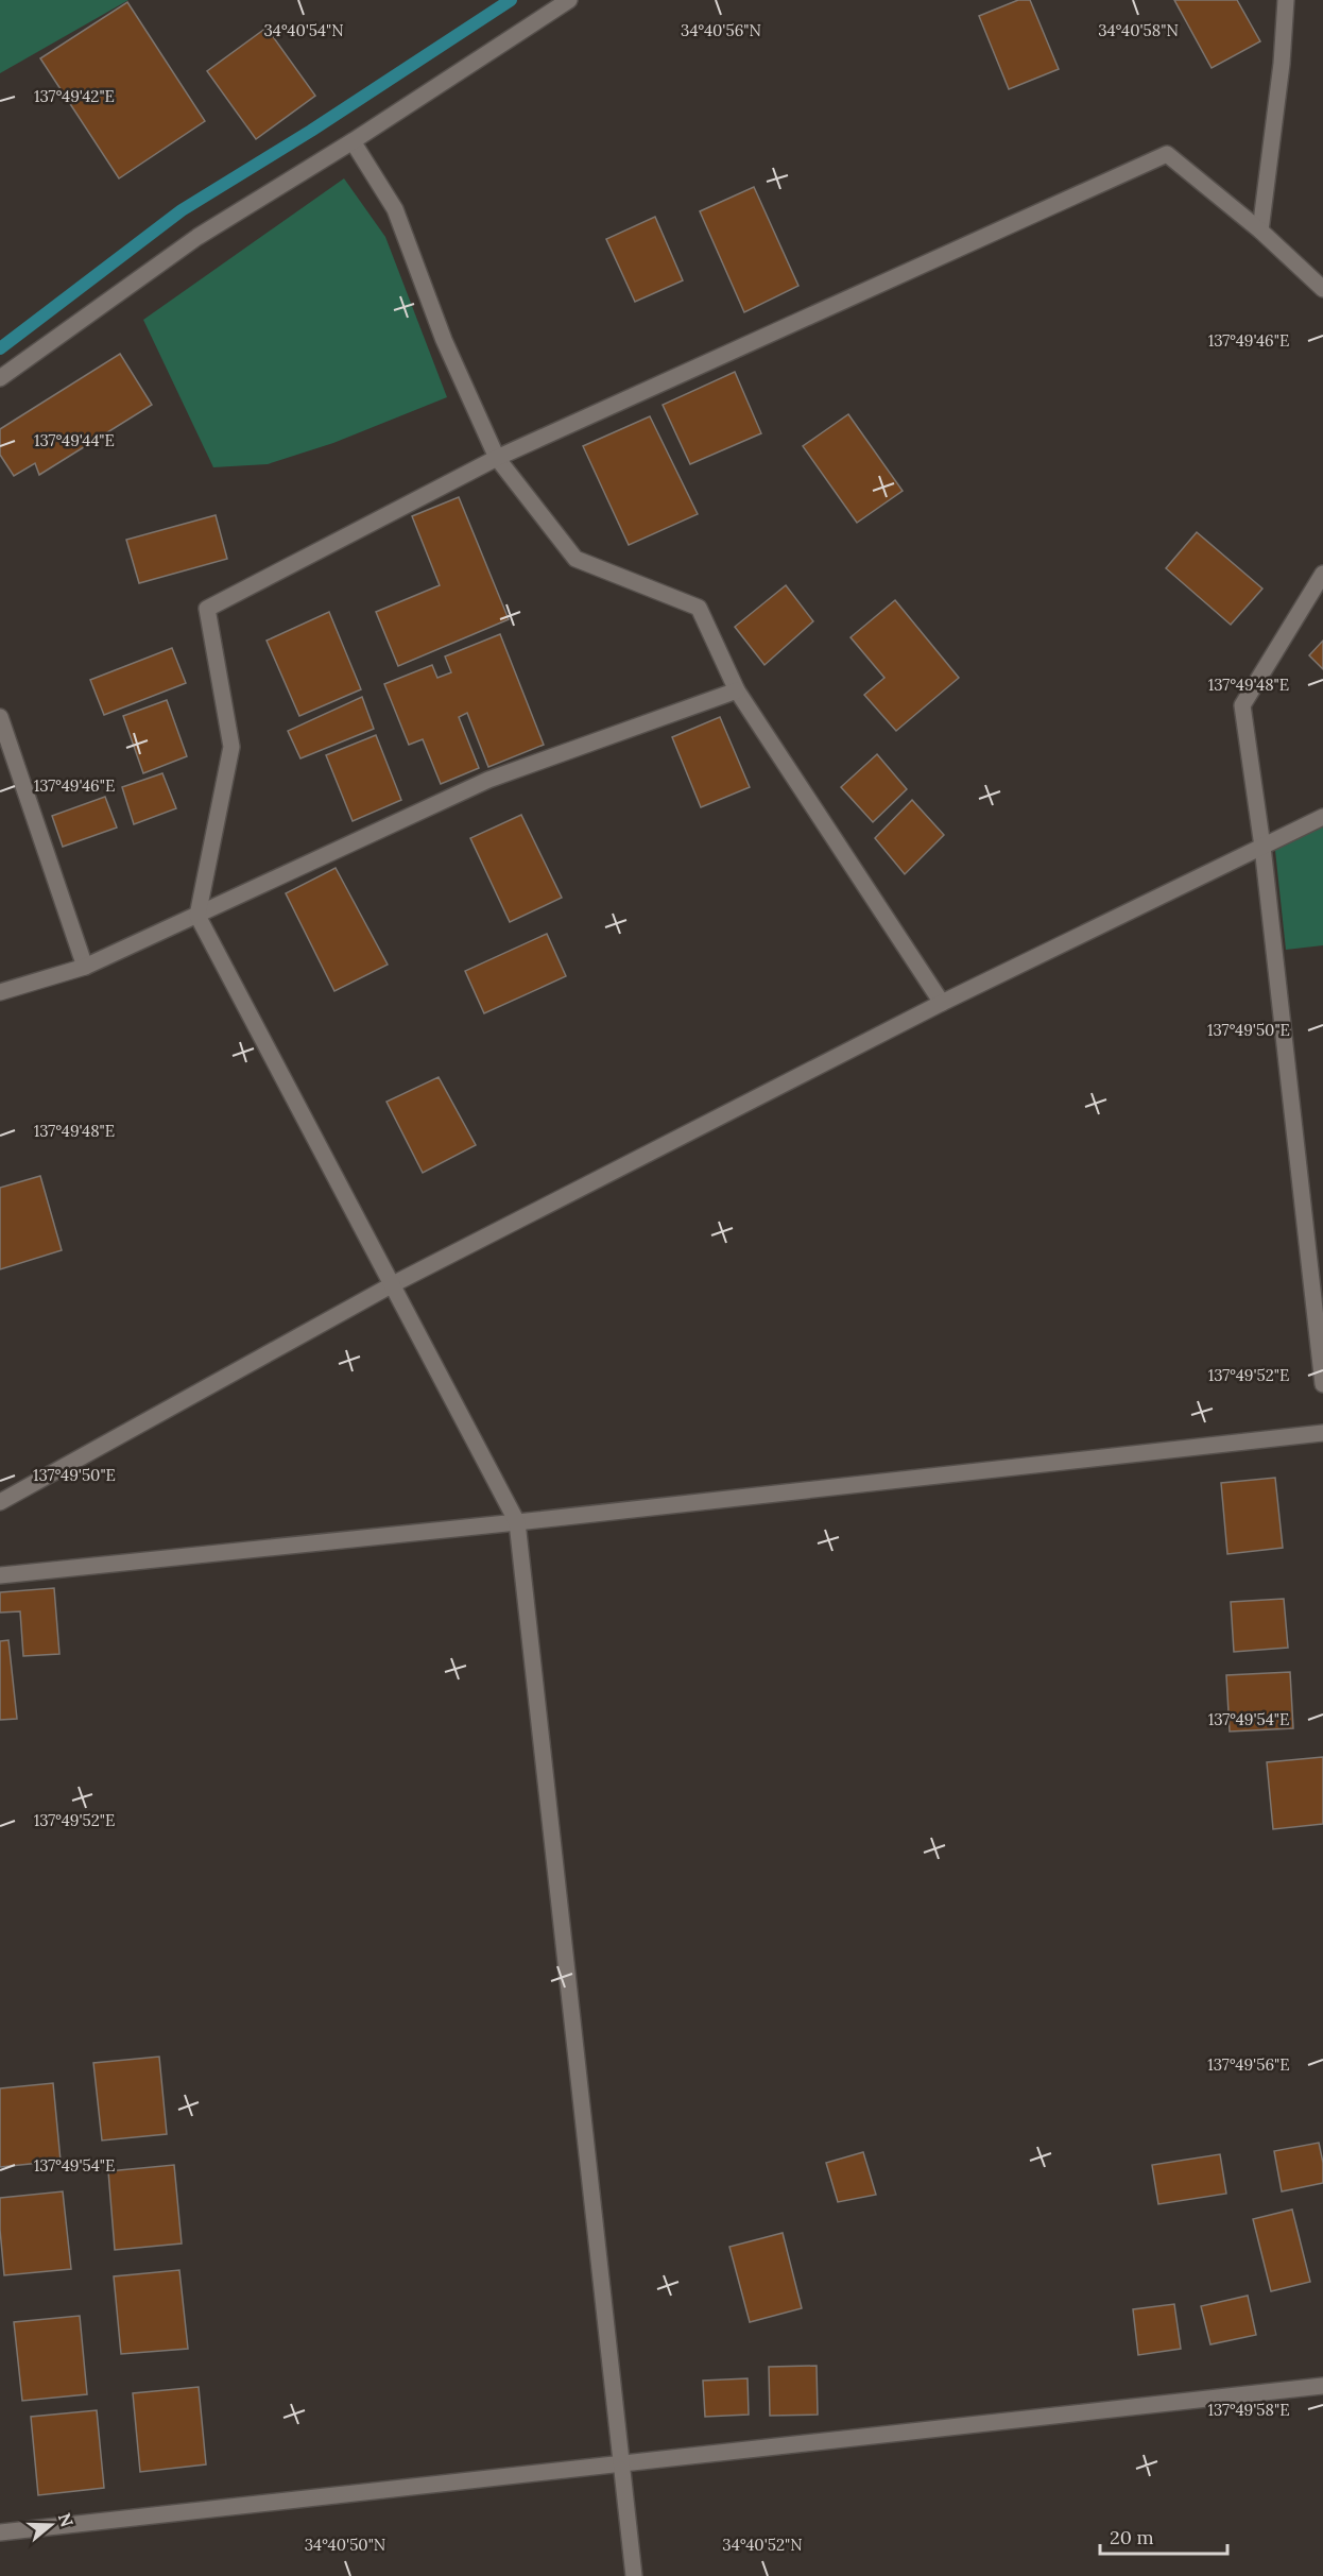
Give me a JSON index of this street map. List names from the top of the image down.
{
  "scale_bar": "20 m",
  "north": "right",
  "coordinates": [
    "34°40'54\"N",
    "34°40'56\"N",
    "34°40'58\"N",
    "137°49'42\"E",
    "137°49'46\"E",
    "137°49'44\"E",
    "137°49'48\"E",
    "137°49'50\"E",
    "137°49'52\"E",
    "137°49'54\"E",
    "137°49'56\"E",
    "137°49'58\"E",
    "34°40'50\"N",
    "34°40'52\"N"
  ]
}
